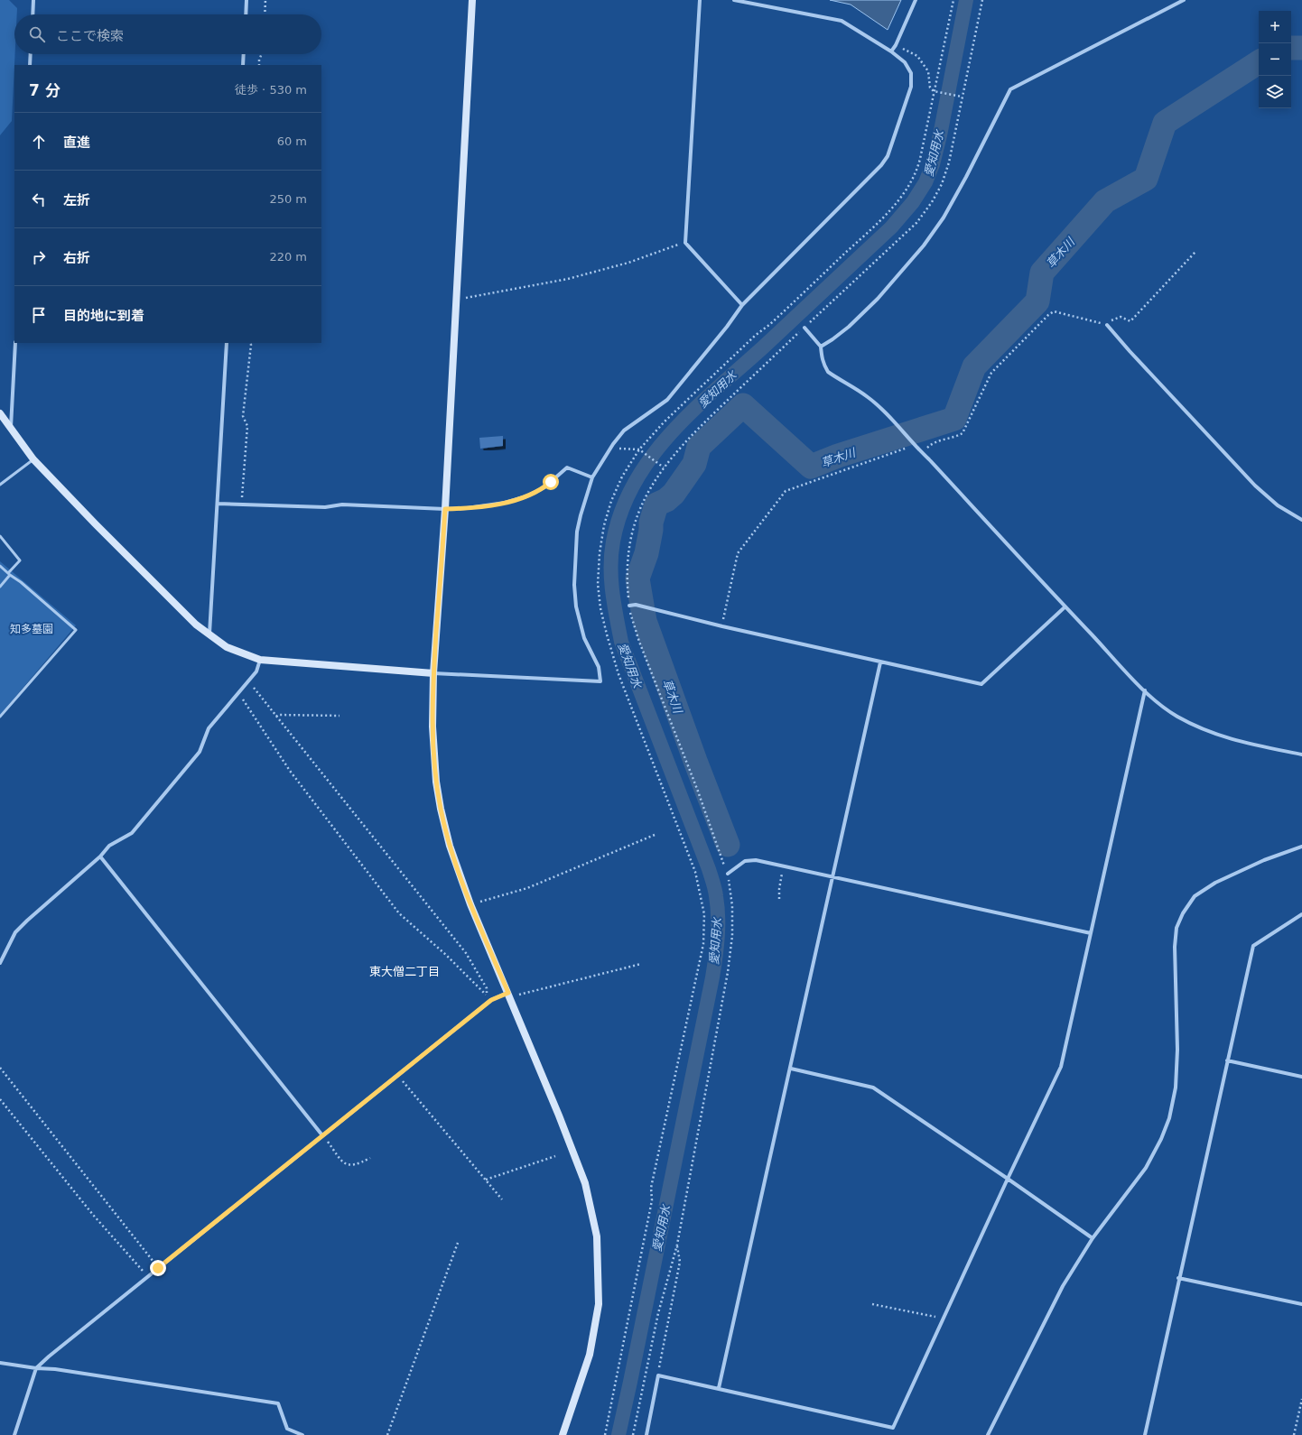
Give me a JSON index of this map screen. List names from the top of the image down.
{
  "districts": ["東大僧二丁目"],
  "water": ["愛知用水", "草木川"],
  "parks": ["知多墓園"],
  "page": {
    "map_buttons": ["+", "−"],
    "search": "ここで検索",
    "heading": ["7 分", "徒歩 · 530 m"],
    "list": [
      ["直進", "60 m"],
      ["左折", "250 m"],
      ["右折", "220 m"],
      "目的地に到着"
    ]
  }
}
